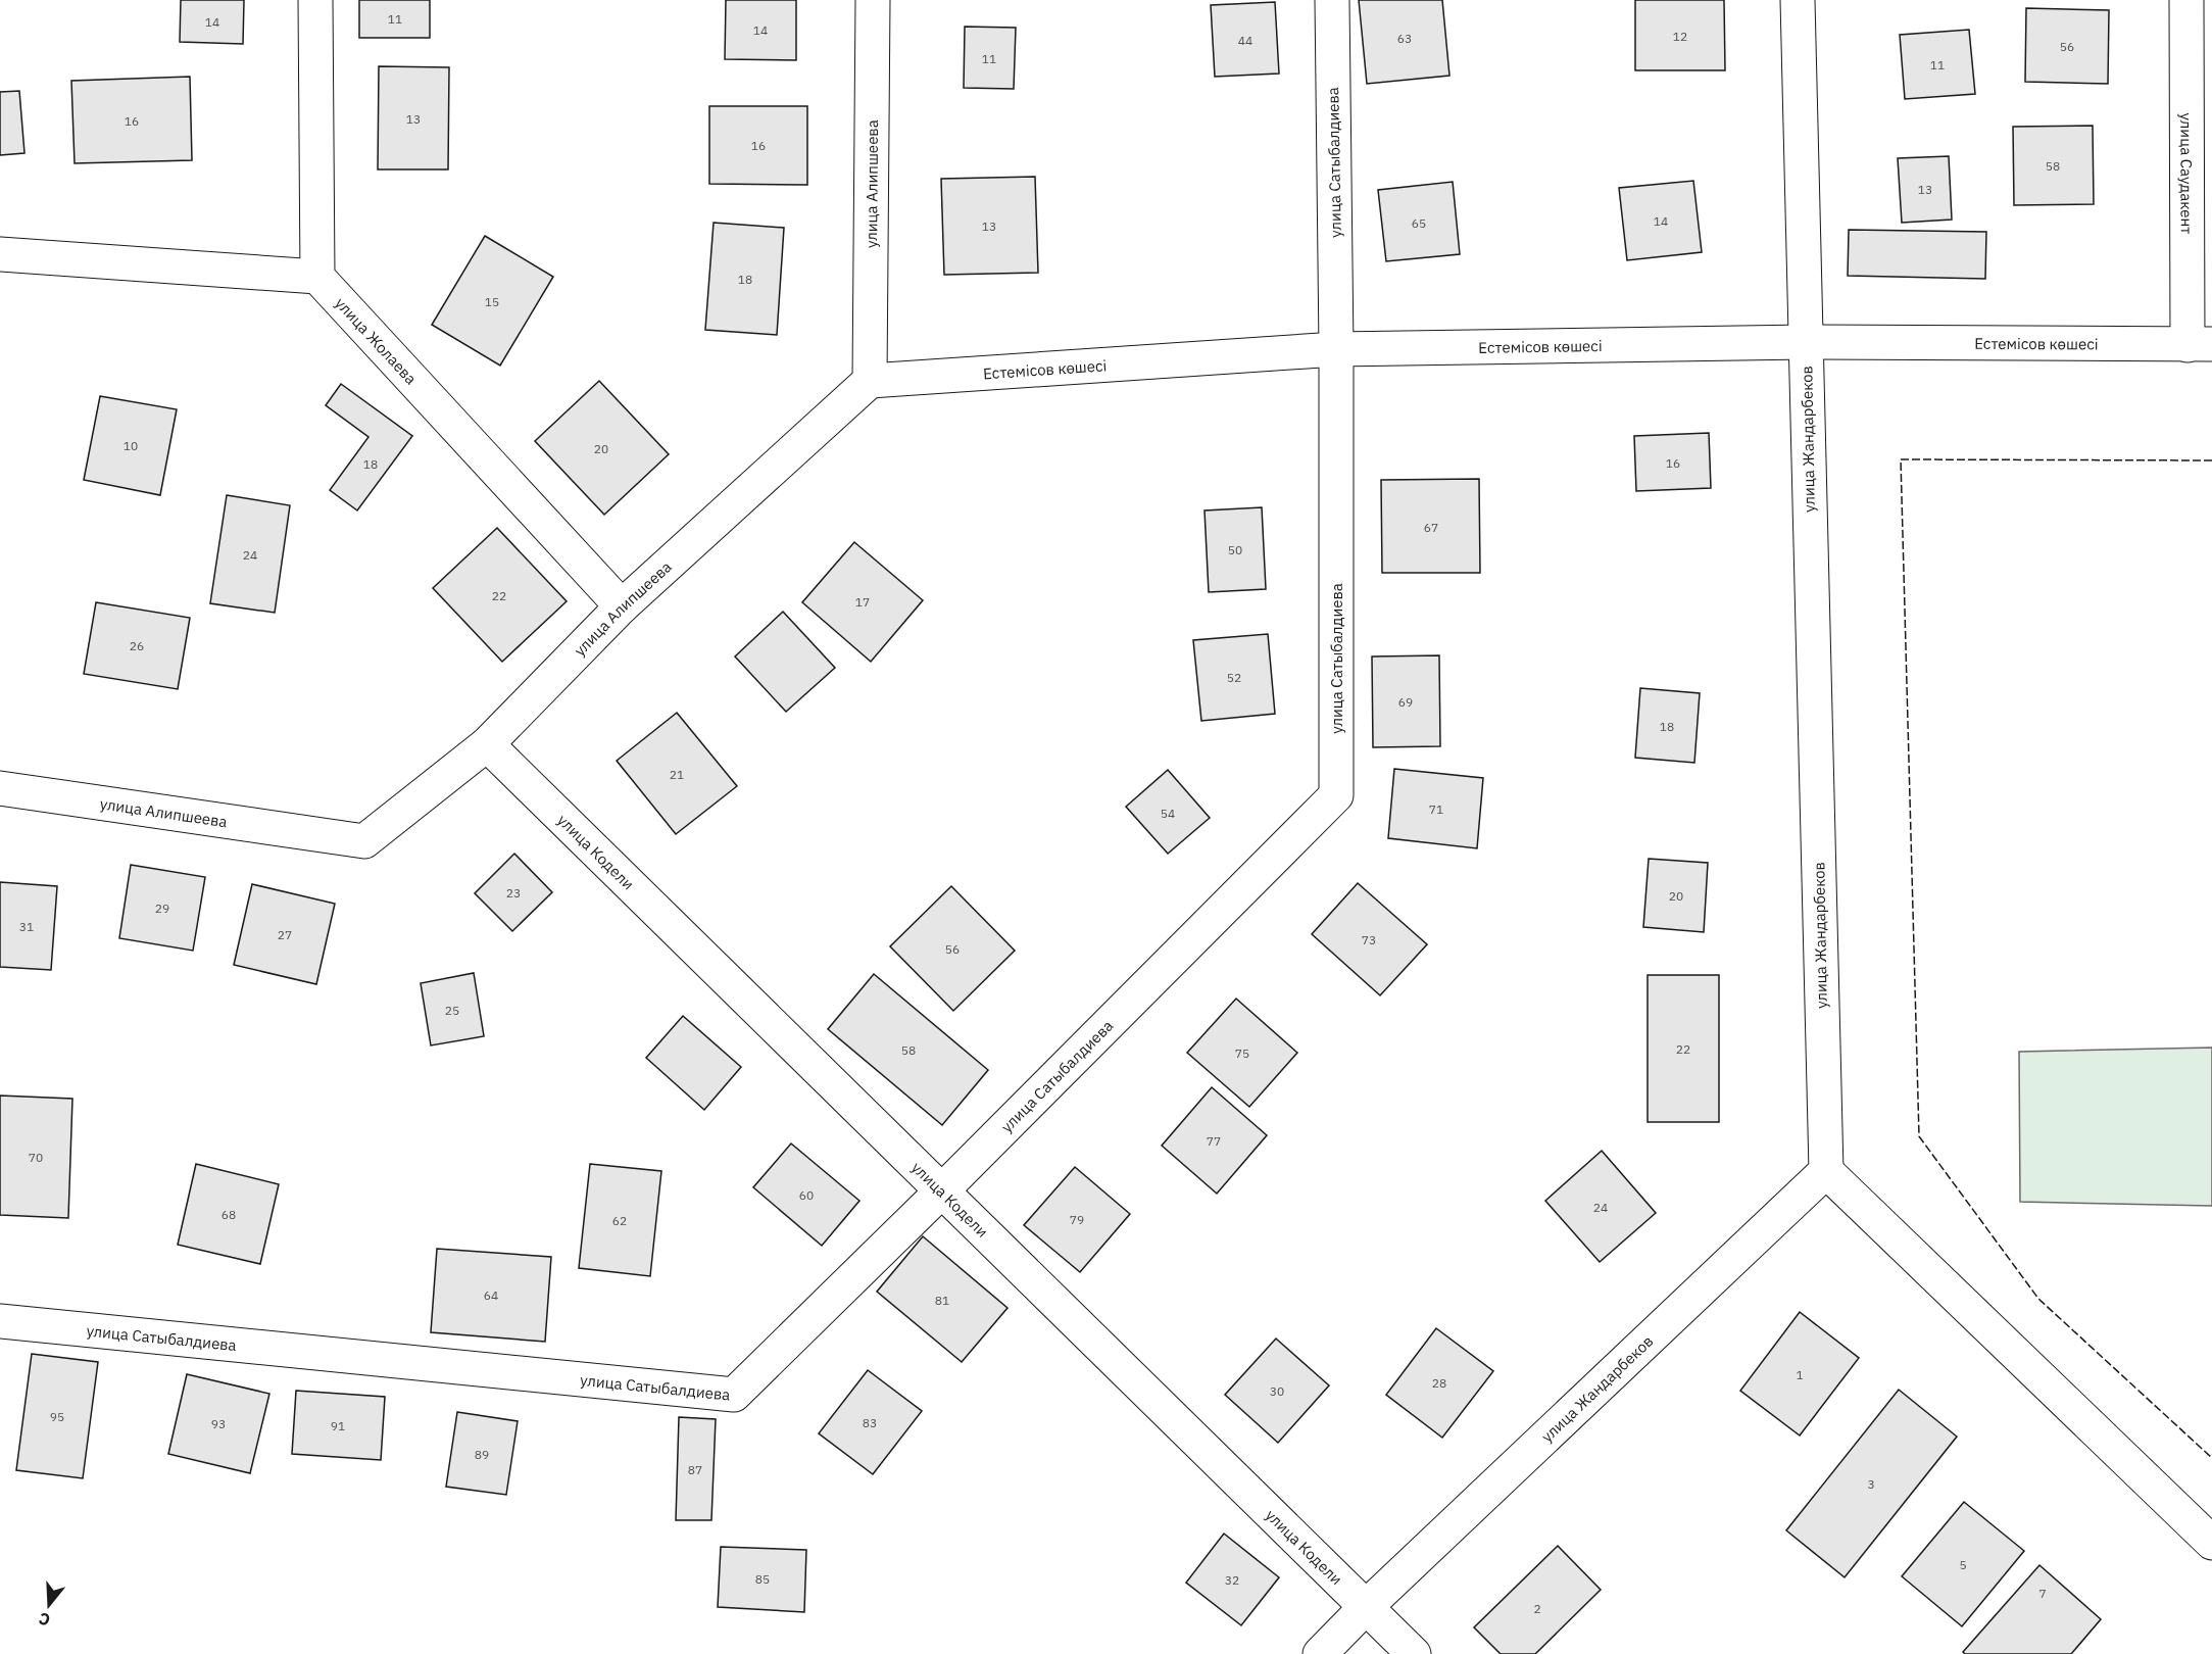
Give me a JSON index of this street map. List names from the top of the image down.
{
  "streets": {
    "street": [
      "улица Сатыбалдиева",
      "улица Саудакент",
      "улица Алипшеева",
      "улица Жолаева",
      "Естемісов көшесі",
      "улица Жандарбеков",
      "улица Кодели"
    ]
  },
  "crossings": [
    ["улица Сатыбалдиева", "Естемісов көшесі"],
    ["улица Сатыбалдиева", "улица Кодели"],
    ["улица Саудакент", "Естемісов көшесі"],
    ["улица Алипшеева", "улица Жолаева"],
    ["улица Алипшеева", "Естемісов көшесі"],
    ["улица Алипшеева", "улица Кодели"],
    ["Естемісов көшесі", "улица Жандарбеков"],
    ["улица Жандарбеков", "улица Кодели"]
  ],
  "house_numbers": [
    "11",
    "14",
    "14",
    "12",
    "63",
    "44",
    "56",
    "11",
    "11",
    "13",
    "16",
    "16",
    "58",
    "13",
    "14",
    "65",
    "13",
    "18",
    "15",
    "10",
    "20",
    "16",
    "18",
    "67",
    "50",
    "24",
    "22",
    "17",
    "26",
    "52",
    "69",
    "18",
    "21",
    "71",
    "54",
    "23",
    "20",
    "29",
    "31",
    "27",
    "73",
    "56",
    "25",
    "22",
    "58",
    "75",
    "77",
    "70",
    "60",
    "24",
    "68",
    "79",
    "62",
    "64",
    "81",
    "1",
    "28",
    "30",
    "95",
    "83",
    "93",
    "91",
    "89",
    "87",
    "3",
    "5",
    "85",
    "32",
    "7",
    "2"
  ],
  "north": "bottom"
}
